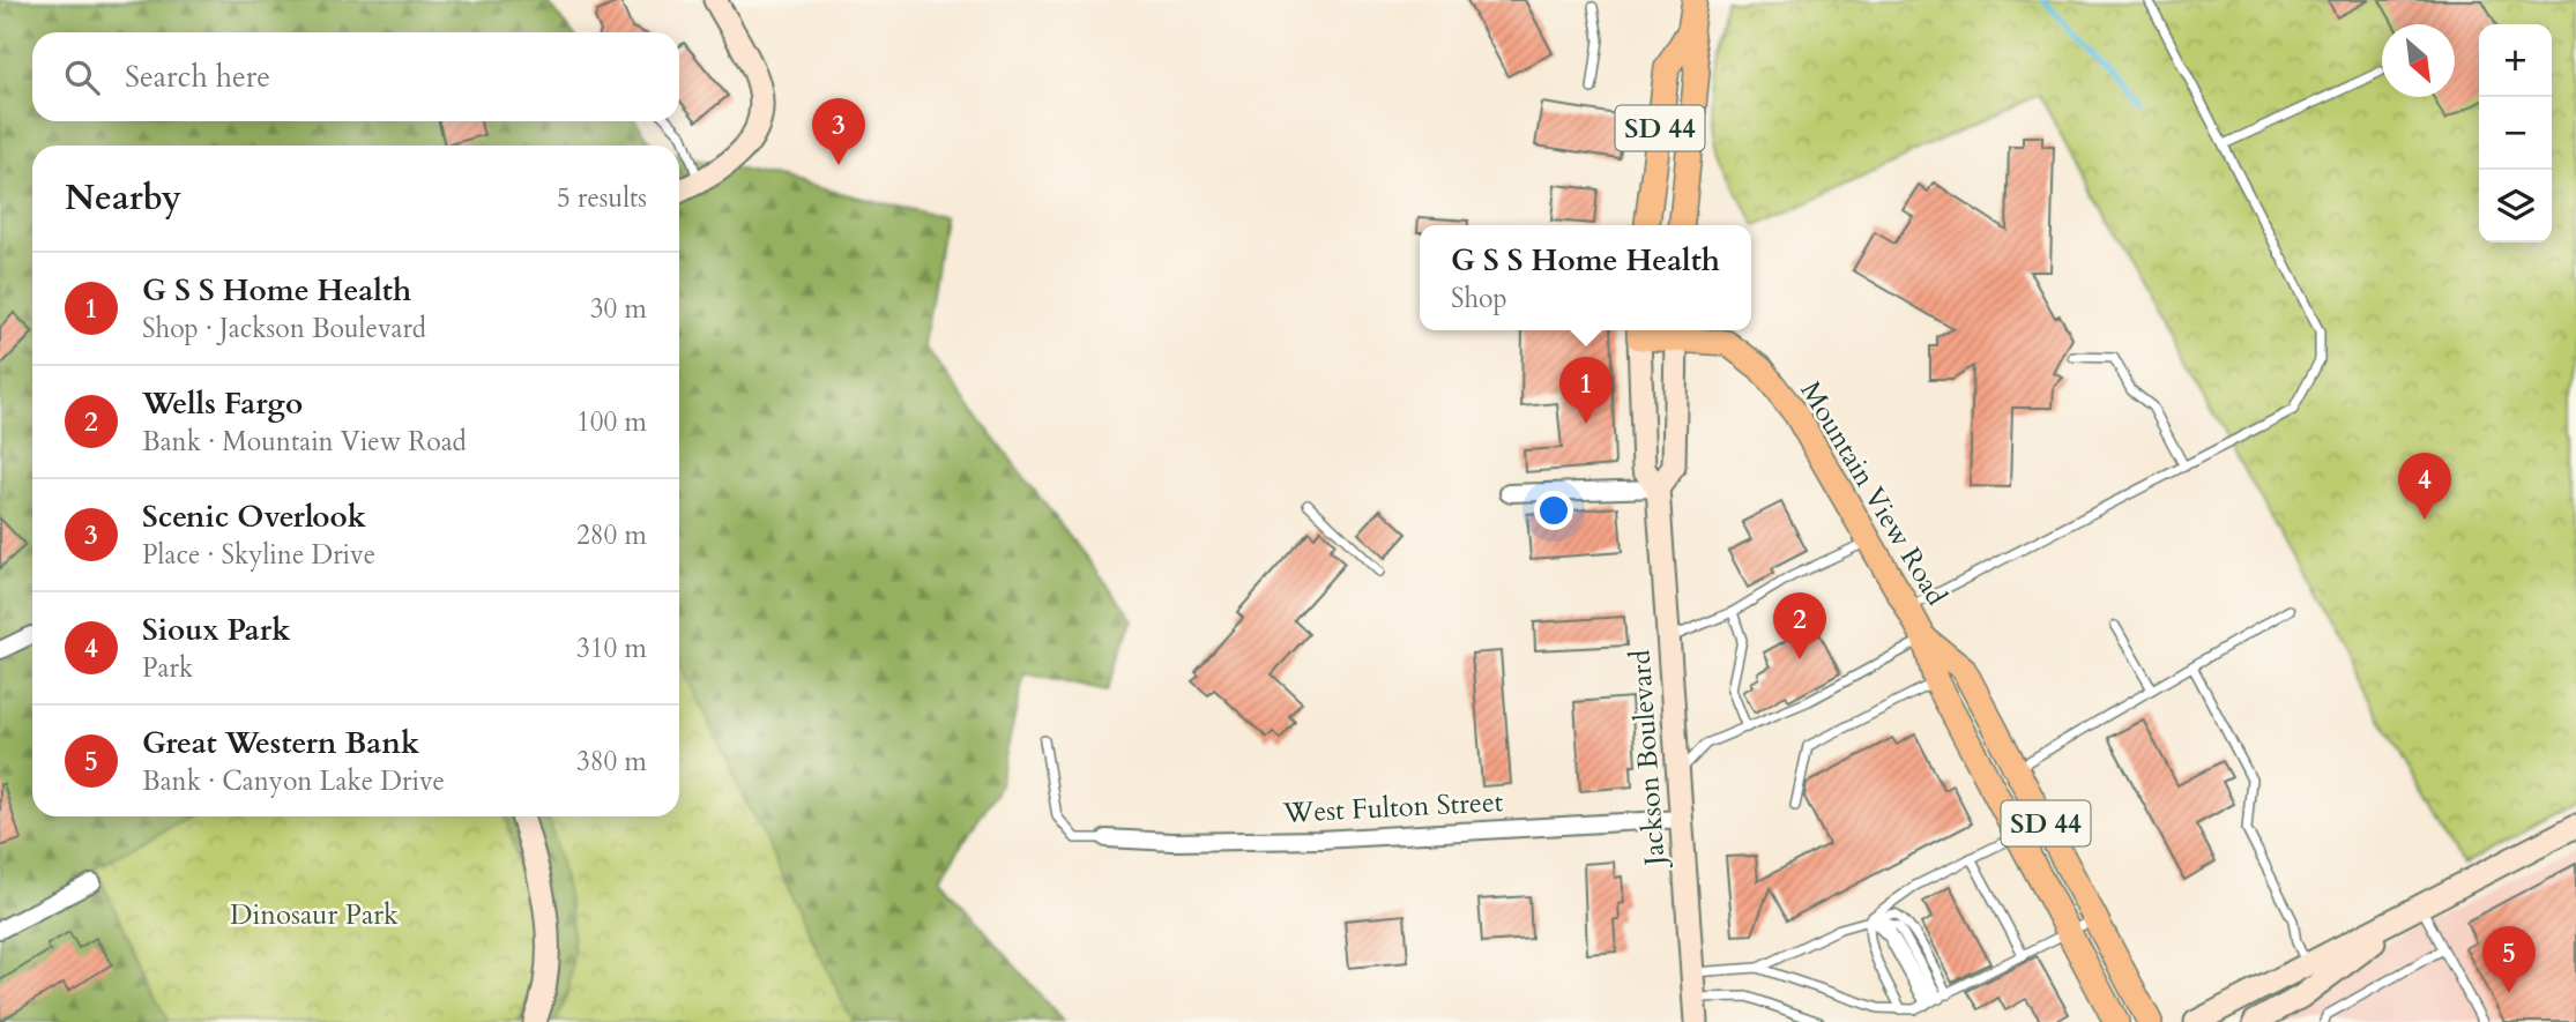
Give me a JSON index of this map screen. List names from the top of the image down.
{
  "streets": {
    "main road": ["SD 44", "Mountain View Road"],
    "street": ["Jackson Boulevard", "West Fulton Street"]
  },
  "crossings": [
    ["Mountain View Road", "Jackson Boulevard"],
    ["Jackson Boulevard", "West Fulton Street"]
  ],
  "parks": ["Dinosaur Park"],
  "north": "bottom right",
  "page": {
    "map_buttons": ["+", "−"],
    "search": "Search here",
    "pins": [
      "3",
      "1",
      "4",
      "2",
      "5"
    ],
    "heading": ["Nearby", "5 results"],
    "popup": ["G S S Home Health", "Shop"],
    "list": [
      {
        "mark": "1",
        "name": "G S S Home Health",
        "note": "Shop · Jackson Boulevard",
        "value": "30 m"
      },
      {
        "mark": "2",
        "name": "Wells Fargo",
        "note": "Bank · Mountain View Road",
        "value": "100 m"
      },
      {
        "mark": "3",
        "name": "Scenic Overlook",
        "note": "Place · Skyline Drive",
        "value": "280 m"
      },
      {
        "mark": "4",
        "name": "Sioux Park",
        "note": "Park",
        "value": "310 m"
      },
      {
        "mark": "5",
        "name": "Great Western Bank",
        "note": "Bank · Canyon Lake Drive",
        "value": "380 m"
      }
    ]
  }
}
